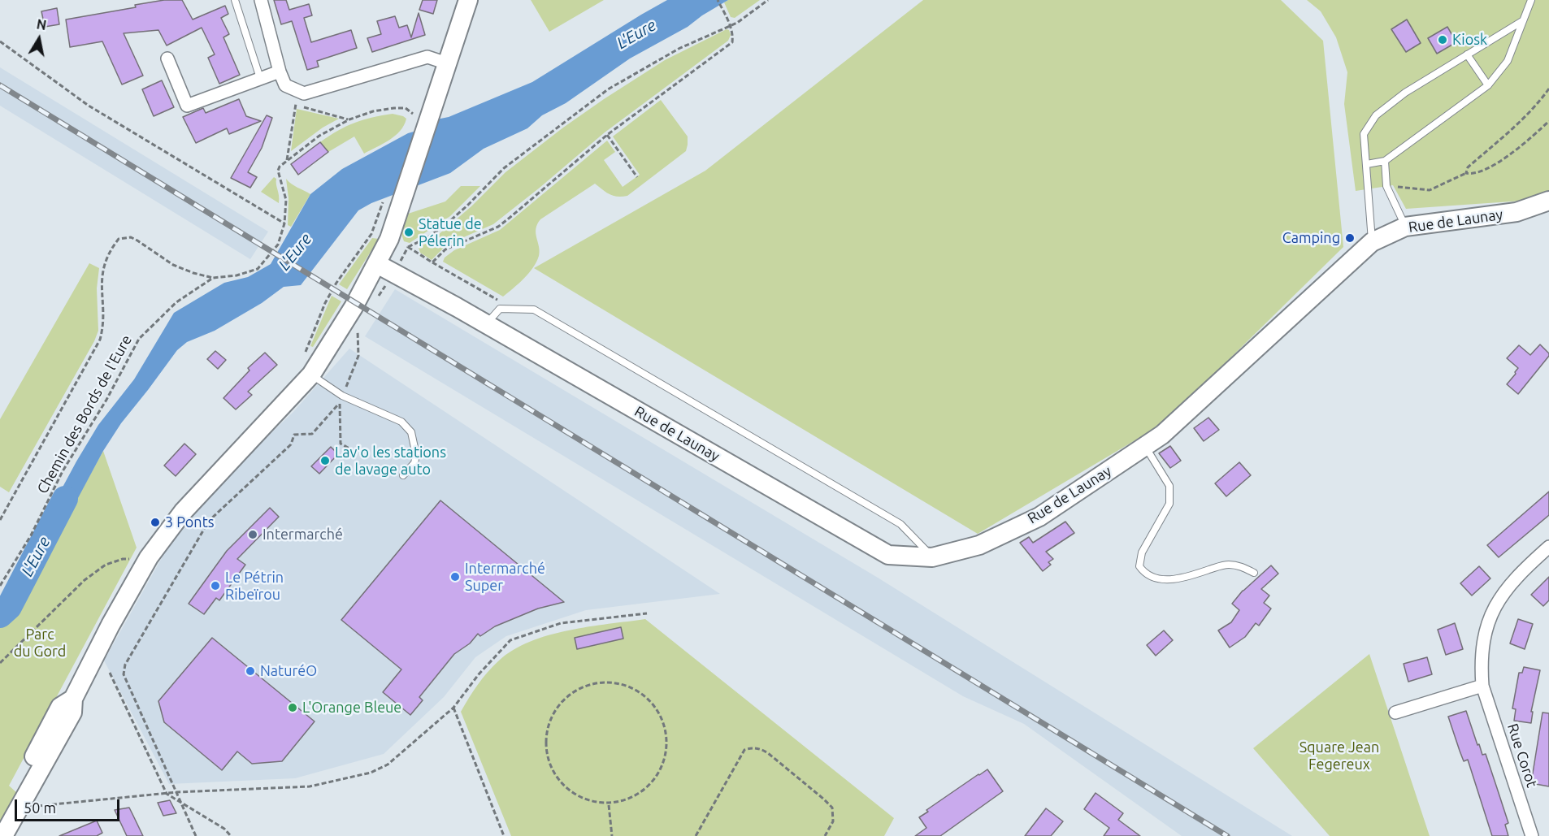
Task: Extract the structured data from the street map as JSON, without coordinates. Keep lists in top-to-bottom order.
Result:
{
  "streets": {
    "street": ["Rue de Launay", "Rue Corot"],
    "path": ["Chemin des Bords de l'Eure"]
  },
  "water": ["L'Eure"],
  "parks": ["Parc du Gord", "Square Jean Fegereux"],
  "places": [
    "Kiosk",
    "Statue de Pélerin",
    "Camping",
    "Lav'o les stations de lavage auto",
    "3 Ponts",
    "Intermarché",
    "Intermarché Super",
    "Le Pétrin Ribeïrou",
    "NaturéO",
    "L'Orange Bleue"
  ],
  "scale_bar": "50 m",
  "north": "top"
}
